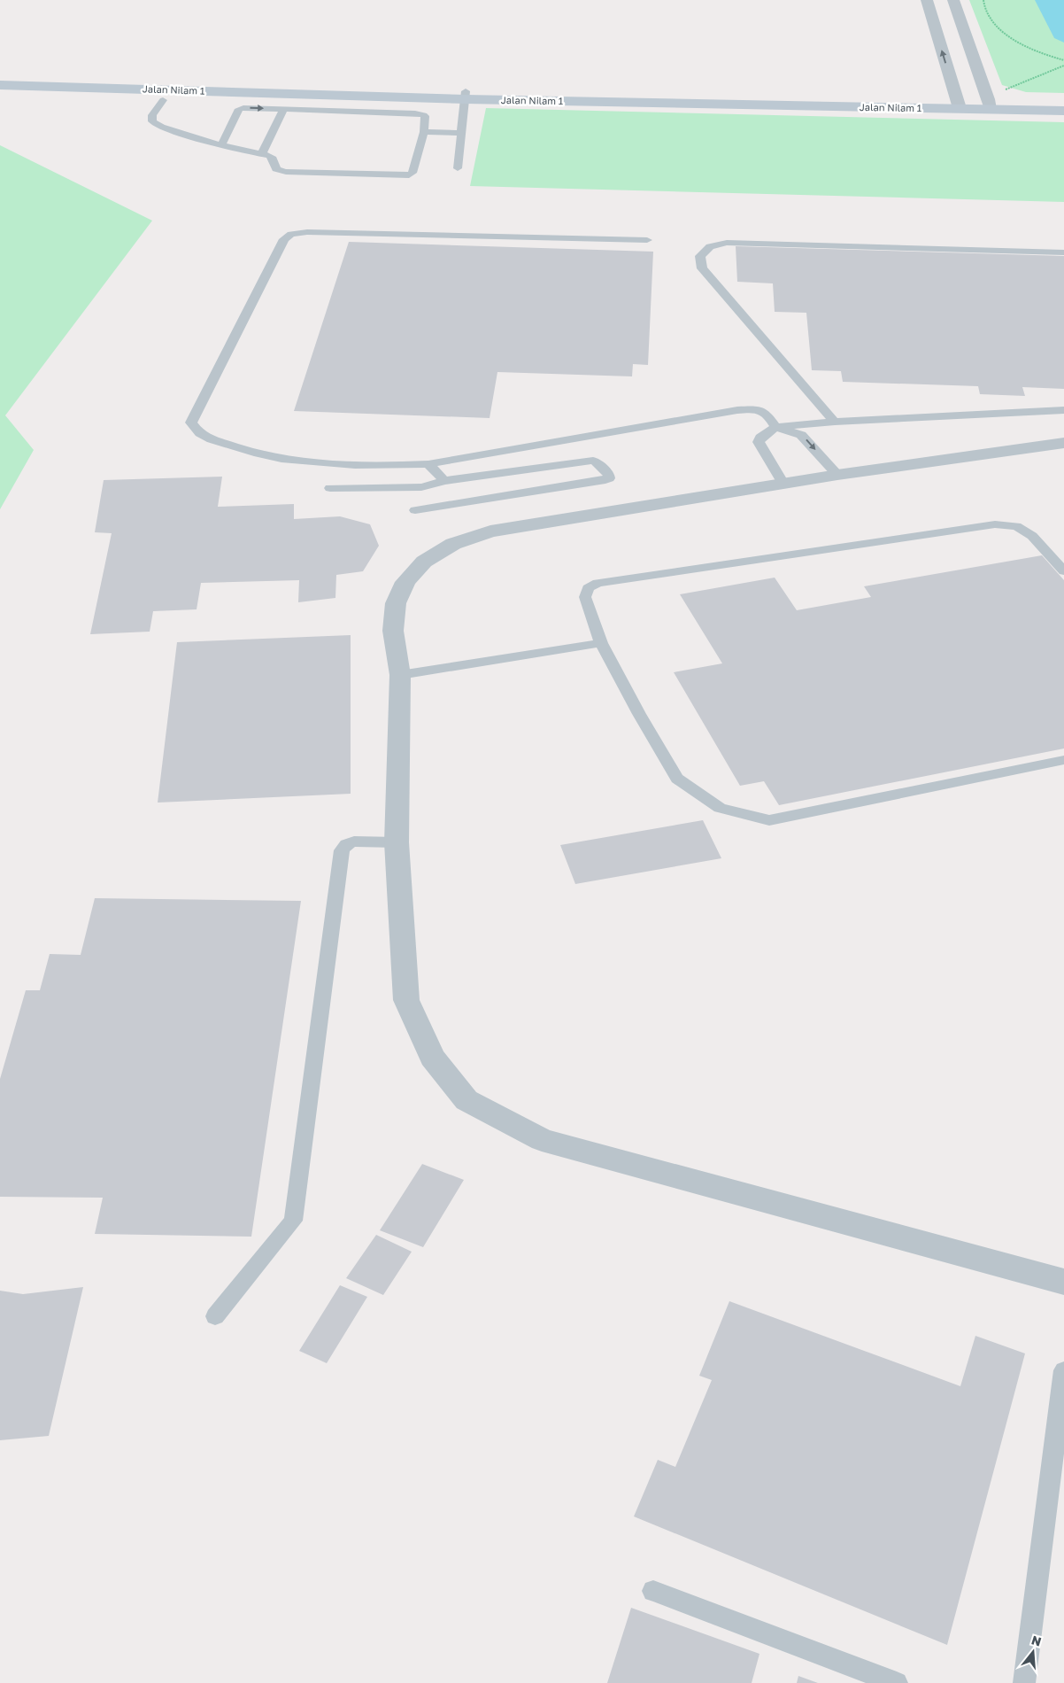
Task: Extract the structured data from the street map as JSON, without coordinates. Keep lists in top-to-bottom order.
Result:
{
  "streets": {
    "main road": ["Jalan Nilam 1"]
  },
  "north": "top"
}
